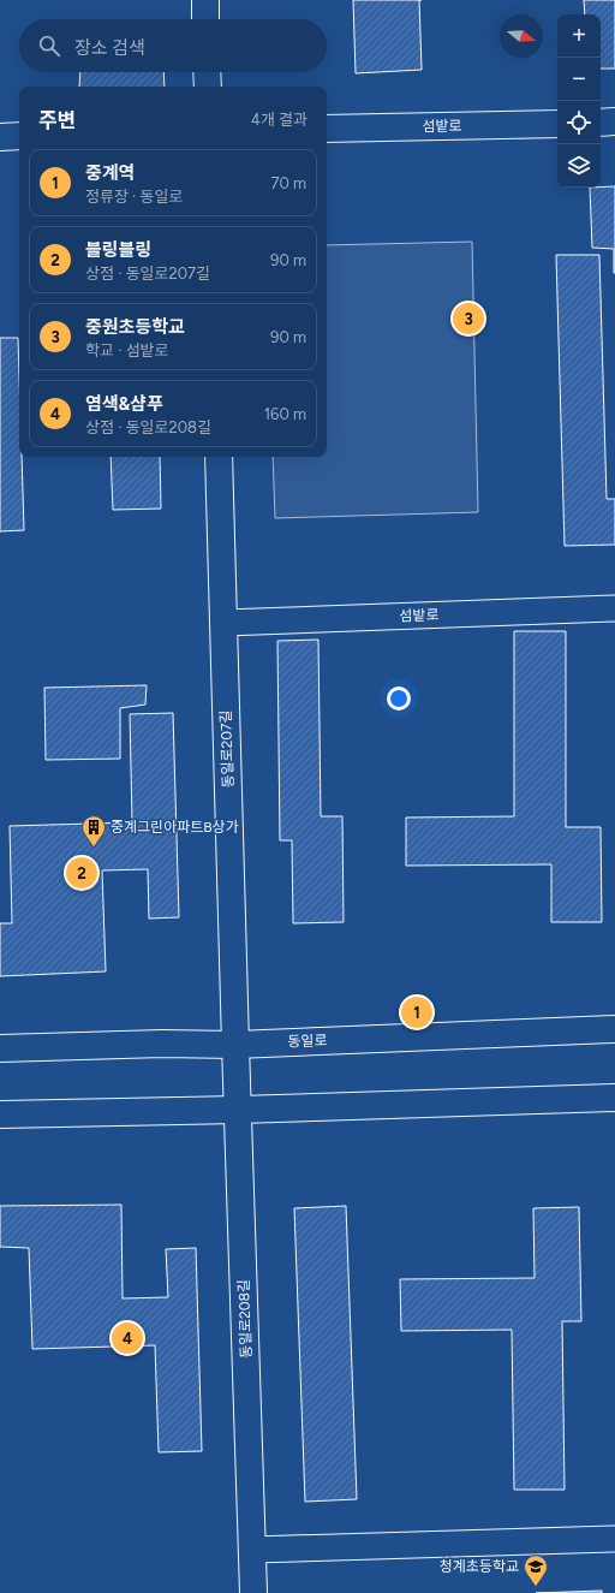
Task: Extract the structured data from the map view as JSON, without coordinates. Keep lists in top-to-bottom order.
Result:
{
  "streets": {
    "main road": [
      "섬밭로",
      "동일로207길",
      "동일로",
      "동일로208길"
    ]
  },
  "crossings": [
    ["섬밭로", "동일로207길"],
    ["동일로207길", "동일로"],
    ["동일로207길", "동일로208길"],
    ["동일로", "동일로208길"]
  ],
  "places": {
    "building": ["중계그린아파트B상가"],
    "school or university": ["청계초등학교"]
  },
  "north": "right",
  "page": {
    "map_buttons": ["+", "−"],
    "search": "장소 검색",
    "heading": ["주변", "4개 결과"],
    "list": [
      {
        "mark": "1",
        "name": "중계역",
        "note": "정류장 · 동일로",
        "value": "70 m"
      },
      {
        "mark": "2",
        "name": "블링블링",
        "note": "상점 · 동일로207길",
        "value": "90 m"
      },
      {
        "mark": "3",
        "name": "중원초등학교",
        "note": "학교 · 섬밭로",
        "value": "90 m"
      },
      {
        "mark": "4",
        "name": "염색&샴푸",
        "note": "상점 · 동일로208길",
        "value": "160 m"
      }
    ],
    "pins": [
      "3",
      "2",
      "1",
      "4"
    ]
  }
}
